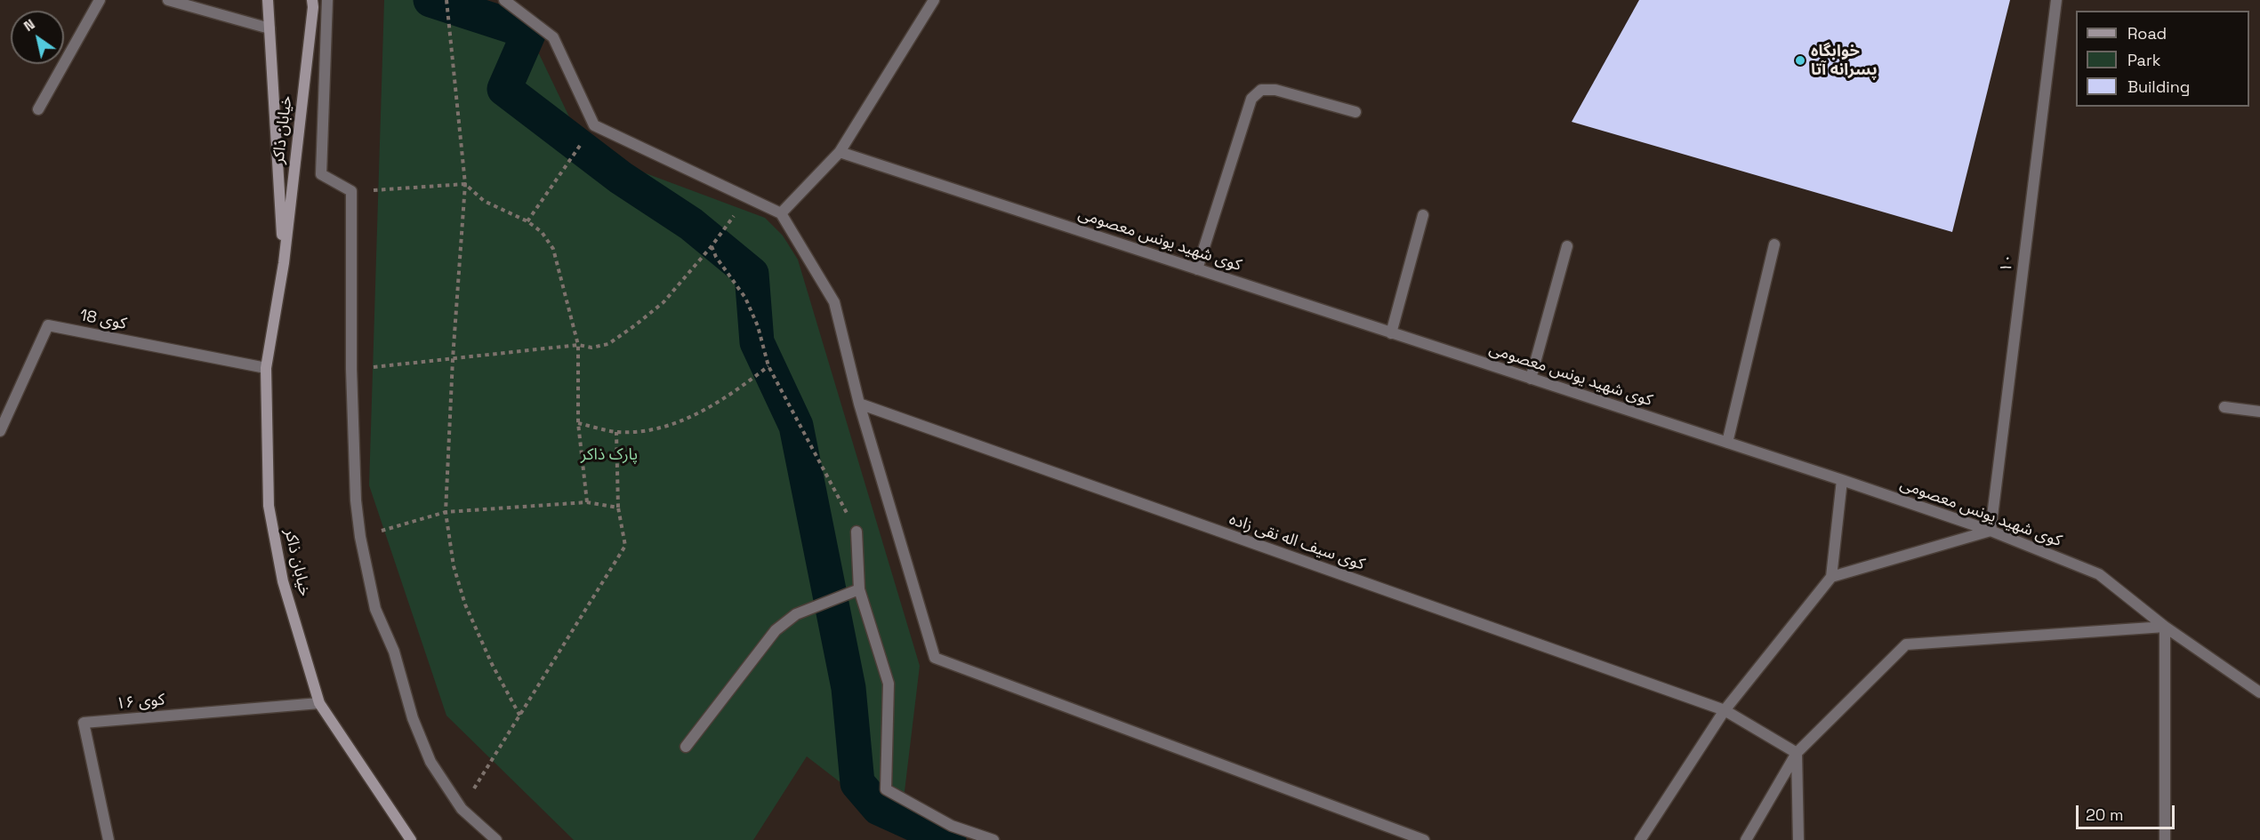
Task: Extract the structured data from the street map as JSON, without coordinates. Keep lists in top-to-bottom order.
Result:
{
  "streets": {
    "street": [
      "خیابان ذاکر",
      "کوی شهید یونس معصومی",
      "۱۰",
      "کوی 18",
      "کوی سیف اله نقی زاده",
      "کوی ۱۶"
    ]
  },
  "crossings": [
    ["خیابان ذاکر", "کوی 18"],
    ["خیابان ذاکر", "کوی ۱۶"],
    ["کوی شهید یونس معصومی", "۱۰"]
  ],
  "parks": ["پارک ذاکر"],
  "places": ["خوابگاه پسرانه آتا"],
  "legend": ["Road", "Park", "Building"],
  "scale_bar": "20 m",
  "north": "top left"
}
